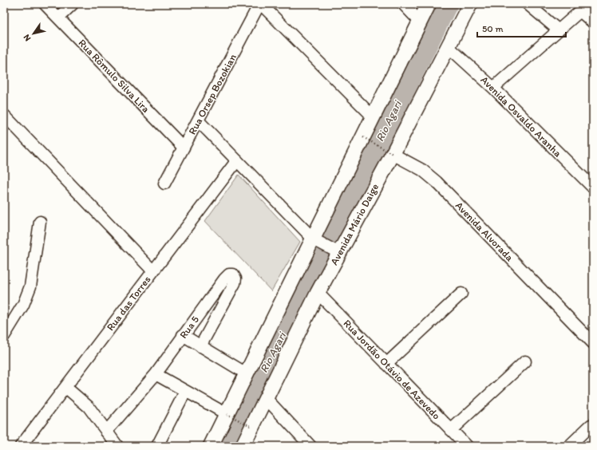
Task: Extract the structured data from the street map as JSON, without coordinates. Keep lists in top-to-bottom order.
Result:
{
  "streets": {
    "street": [
      "Rua Rômulo Silva Lira",
      "Rua Orsep Bozokian",
      "Avenida Osvaldo Aranha",
      "Avenida Mário Daige",
      "Avenida Alvorada",
      "Rua das Torres",
      "Rua 5",
      "Rua Jordão Otávio de Azevedo"
    ]
  },
  "crossings": [
    ["Rua Rômulo Silva Lira", "Rua Orsep Bozokian"],
    ["Avenida Osvaldo Aranha", "Avenida Mário Daige"],
    ["Avenida Mário Daige", "Avenida Alvorada"],
    ["Avenida Mário Daige", "Rua Jordão Otávio de Azevedo"]
  ],
  "water": ["Rio Agari"],
  "scale_bar": "50 m",
  "north": "bottom left"
}
